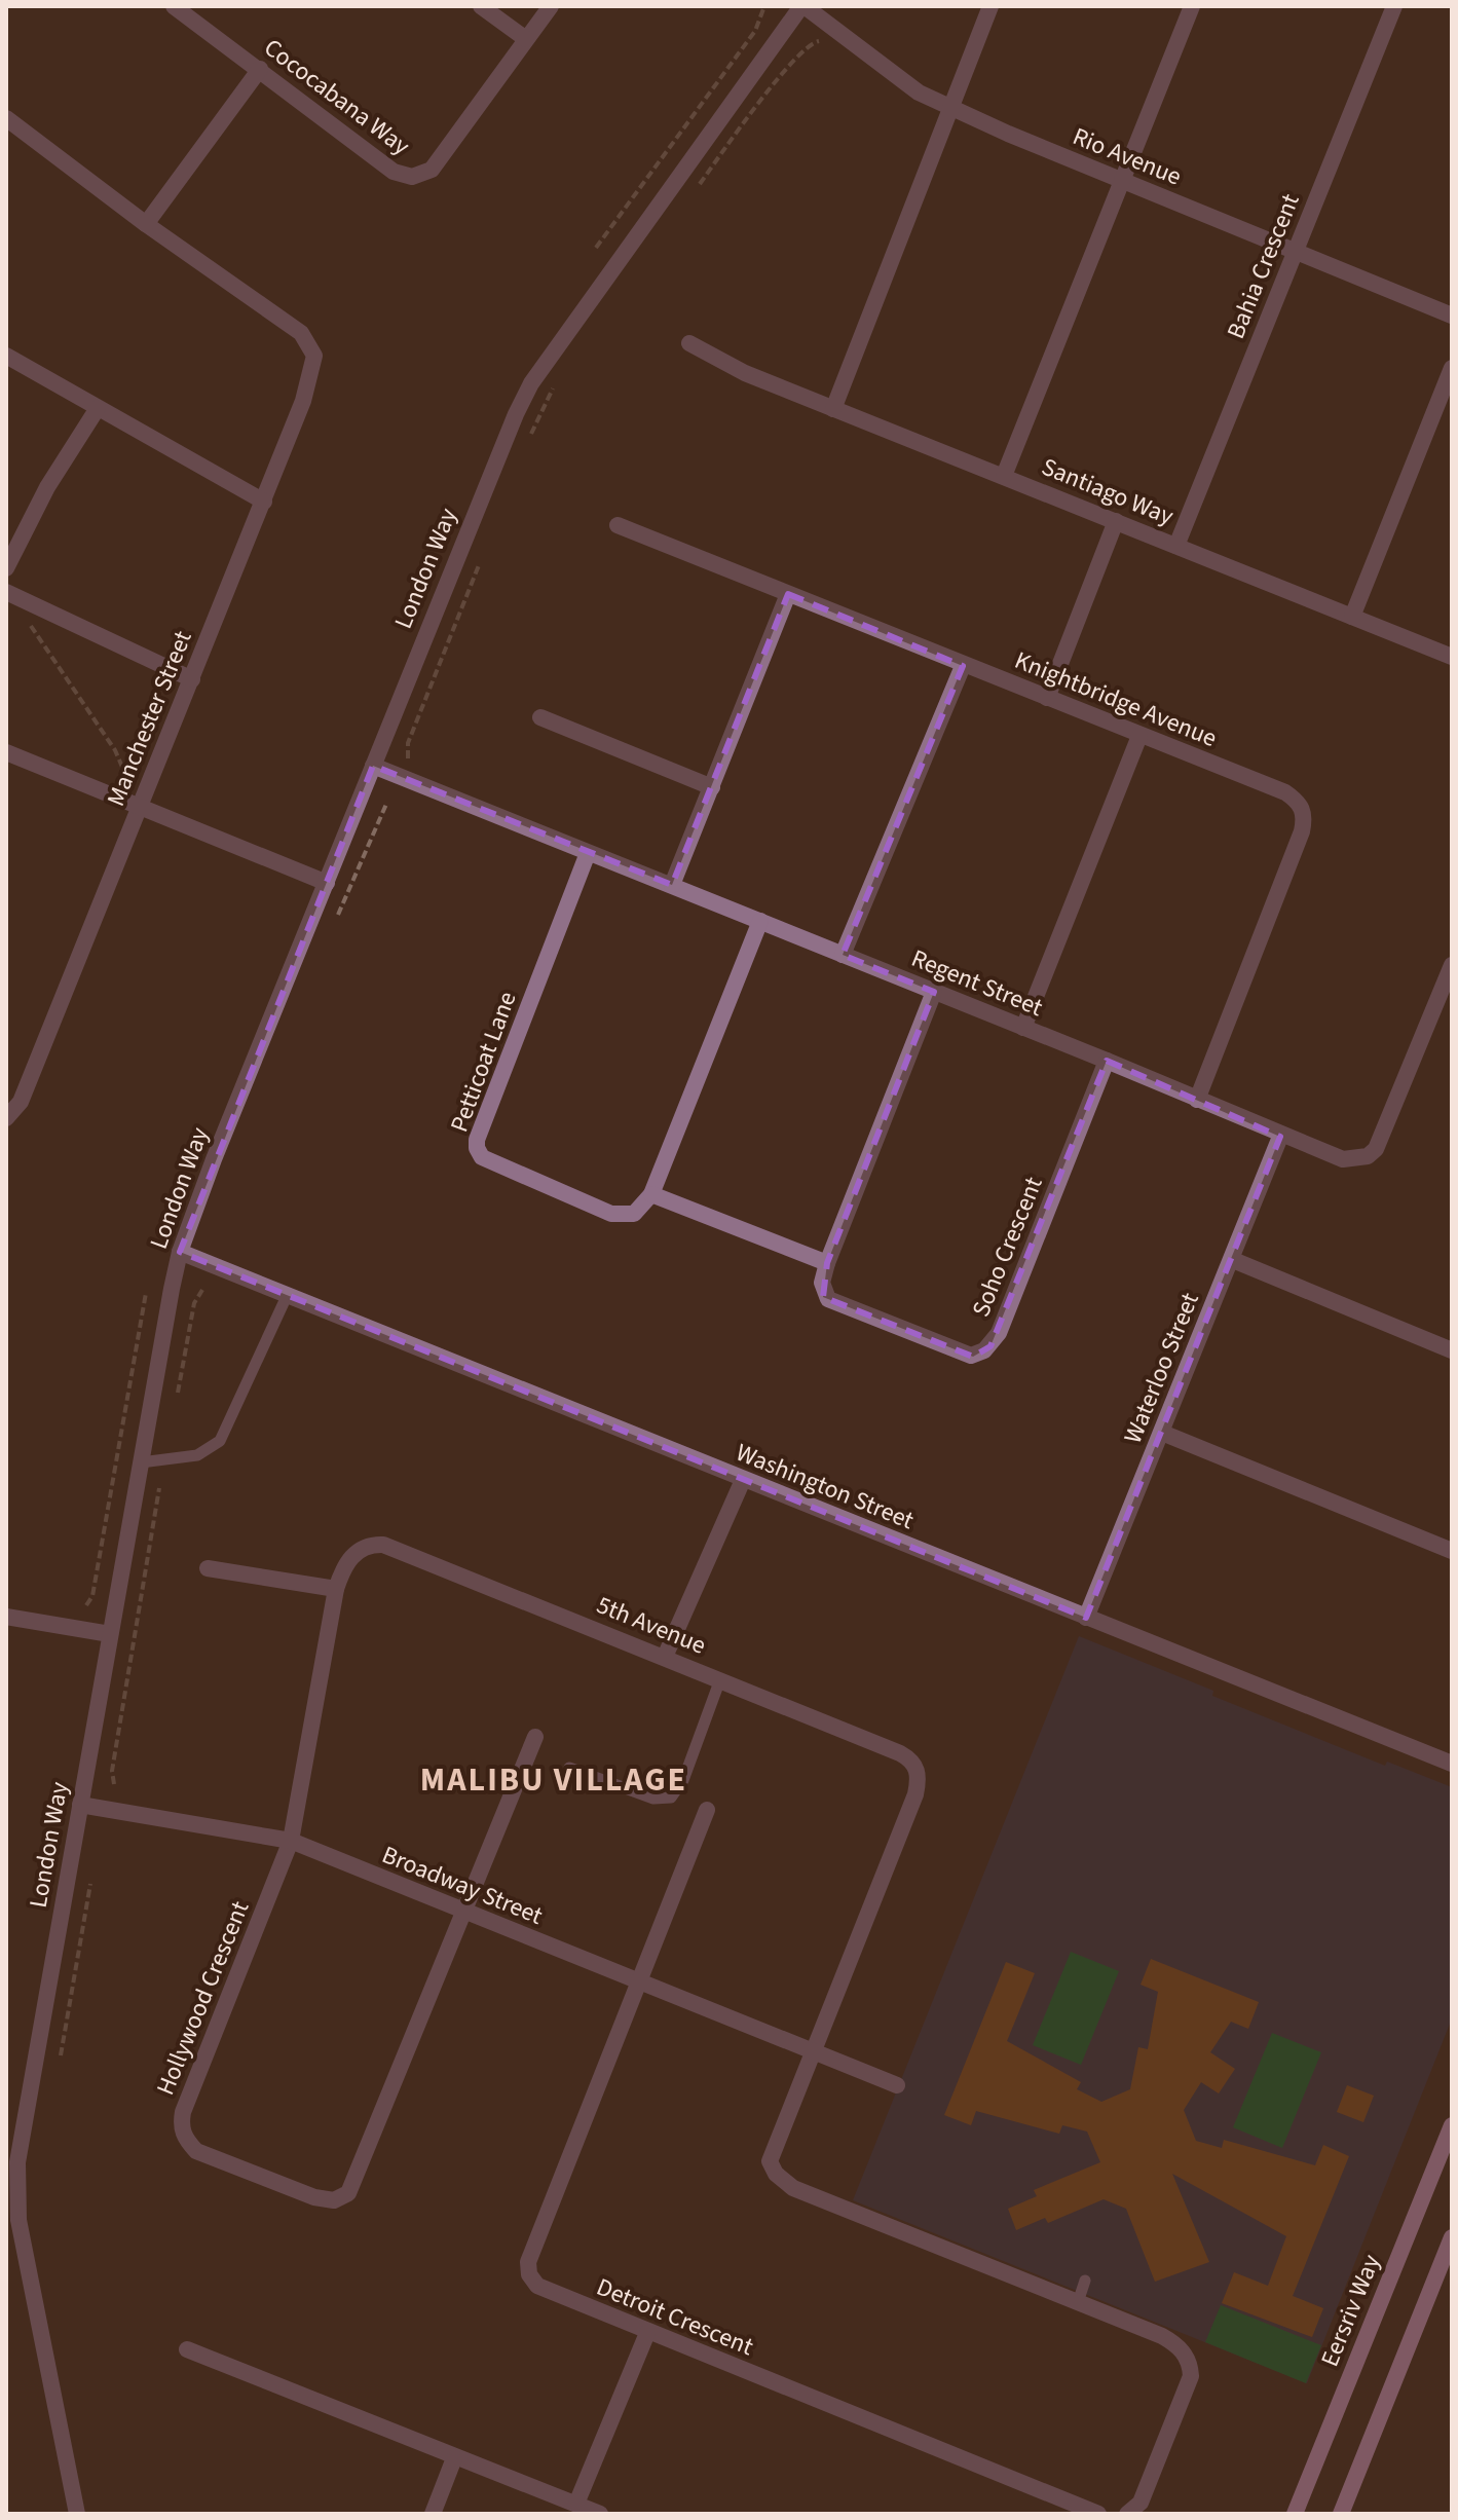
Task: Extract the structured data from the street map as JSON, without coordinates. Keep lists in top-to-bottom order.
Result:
{
  "streets": {
    "main road": ["Eersriv Way"],
    "street": [
      "Cococabana Way",
      "Rio Avenue",
      "Bahia Crescent",
      "Santiago Way",
      "London Way",
      "Knightbridge Avenue",
      "Manchester Street",
      "Regent Street",
      "Petticoat Lane",
      "Soho Crescent",
      "Waterloo Street",
      "Washington Street",
      "5th Avenue",
      "Broadway Street",
      "Hollywood Crescent",
      "Detroit Crescent"
    ]
  },
  "crossings": [
    ["Rio Avenue", "Bahia Crescent"],
    ["Rio Avenue", "London Way"],
    ["Bahia Crescent", "Santiago Way"],
    ["London Way", "Regent Street"],
    ["London Way", "Washington Street"],
    ["London Way", "Broadway Street"],
    ["Knightbridge Avenue", "Regent Street"],
    ["Regent Street", "Petticoat Lane"],
    ["Regent Street", "Soho Crescent"],
    ["Regent Street", "Waterloo Street"],
    ["Waterloo Street", "Washington Street"],
    ["5th Avenue", "Broadway Street"],
    ["5th Avenue", "Hollywood Crescent"],
    ["Broadway Street", "Hollywood Crescent"],
    ["Broadway Street", "Detroit Crescent"]
  ],
  "districts": ["MALIBU VILLAGE"]
}
